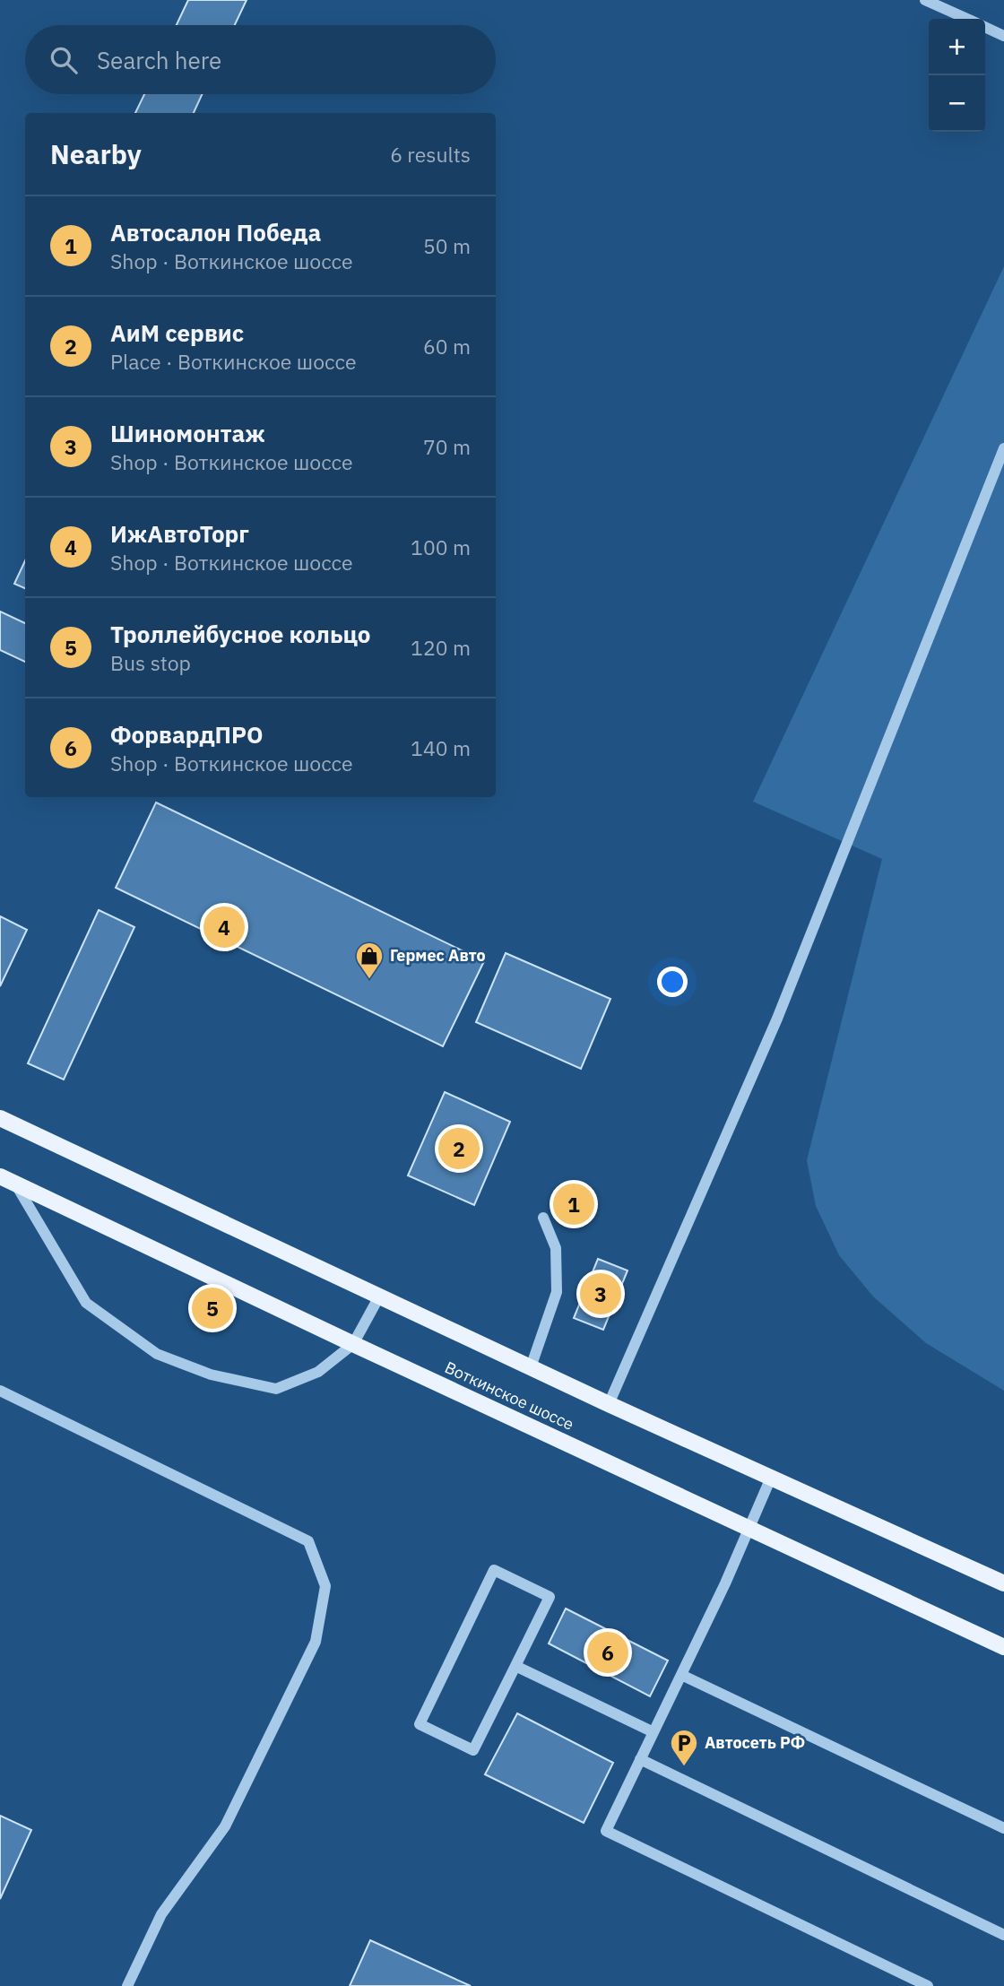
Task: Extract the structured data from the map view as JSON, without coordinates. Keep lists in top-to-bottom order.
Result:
{
  "streets": {
    "main road": ["Воткинское шоссе"]
  },
  "places": {
    "shop": ["Гермес Авто"],
    "parking": ["Автосеть РФ"]
  },
  "page": {
    "map_buttons": ["+", "−"],
    "search": "Search here",
    "heading": ["Nearby", "6 results"],
    "list": [
      {
        "mark": "1",
        "name": "Автосалон Победа",
        "note": "Shop · Воткинское шоссе",
        "value": "50 m"
      },
      {
        "mark": "2",
        "name": "АиМ сервис",
        "note": "Place · Воткинское шоссе",
        "value": "60 m"
      },
      {
        "mark": "3",
        "name": "Шиномонтаж",
        "note": "Shop · Воткинское шоссе",
        "value": "70 m"
      },
      {
        "mark": "4",
        "name": "ИжАвтоТорг",
        "note": "Shop · Воткинское шоссе",
        "value": "100 m"
      },
      {
        "mark": "5",
        "name": "Троллейбусное кольцо",
        "note": "Bus stop",
        "value": "120 m"
      },
      {
        "mark": "6",
        "name": "ФорвардПРО",
        "note": "Shop · Воткинское шоссе",
        "value": "140 m"
      }
    ],
    "pins": [
      "4",
      "2",
      "1",
      "3",
      "5",
      "6"
    ]
  }
}
